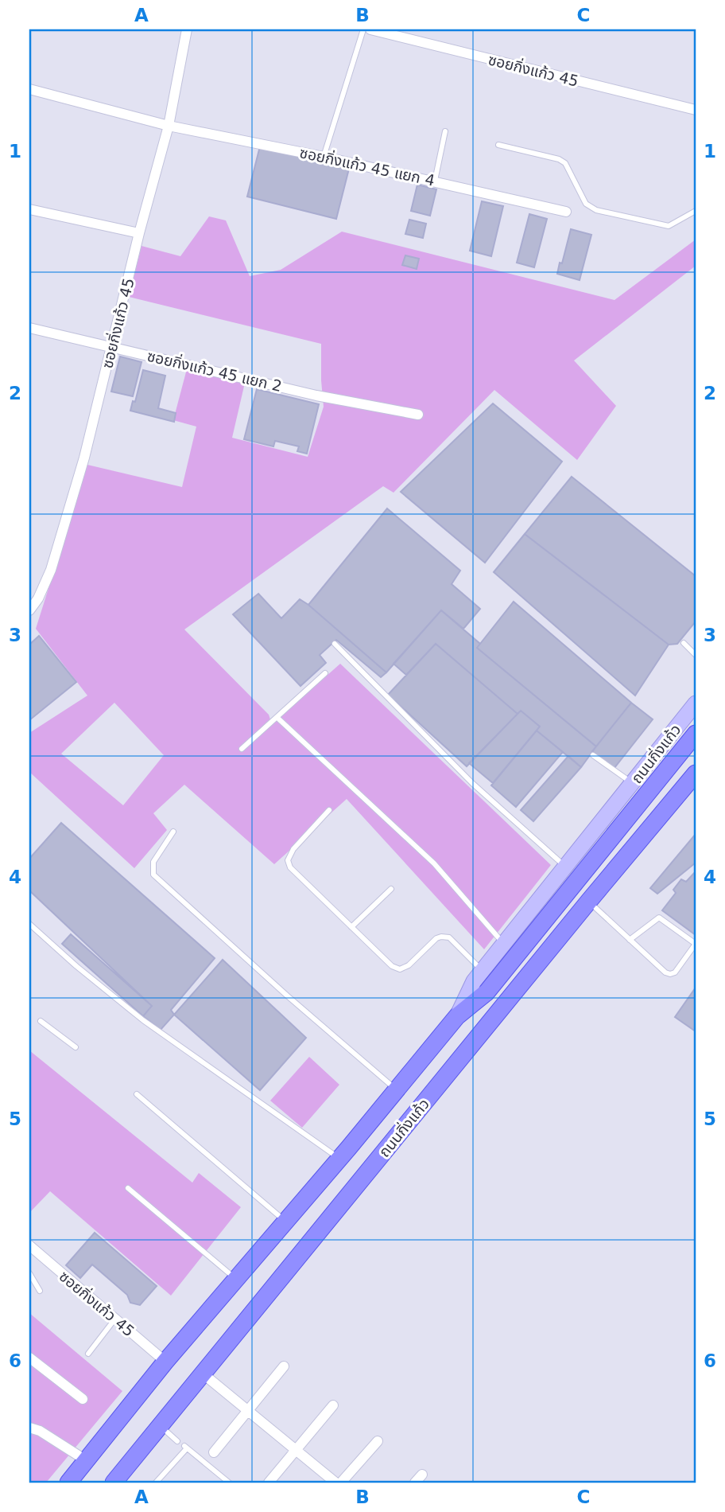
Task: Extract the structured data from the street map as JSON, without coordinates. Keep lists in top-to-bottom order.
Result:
{
  "streets": {
    "main road": ["ถนนกิ่งแก้ว"],
    "street": ["ซอยกิ่งแก้ว 45", "ซอยกิ่งแก้ว 45 แยก 4", "ซอยกิ่งแก้ว 45 แยก 2"]
  },
  "crossings": [
    ["ซอยกิ่งแก้ว 45", "ซอยกิ่งแก้ว 45 แยก 4"],
    ["ซอยกิ่งแก้ว 45", "ซอยกิ่งแก้ว 45 แยก 2"],
    ["ซอยกิ่งแก้ว 45", "ถนนกิ่งแก้ว"]
  ],
  "grid": {
    "columns": ["A", "B", "C"],
    "rows": [
      "1",
      "2",
      "3",
      "4",
      "5",
      "6"
    ]
  }
}
